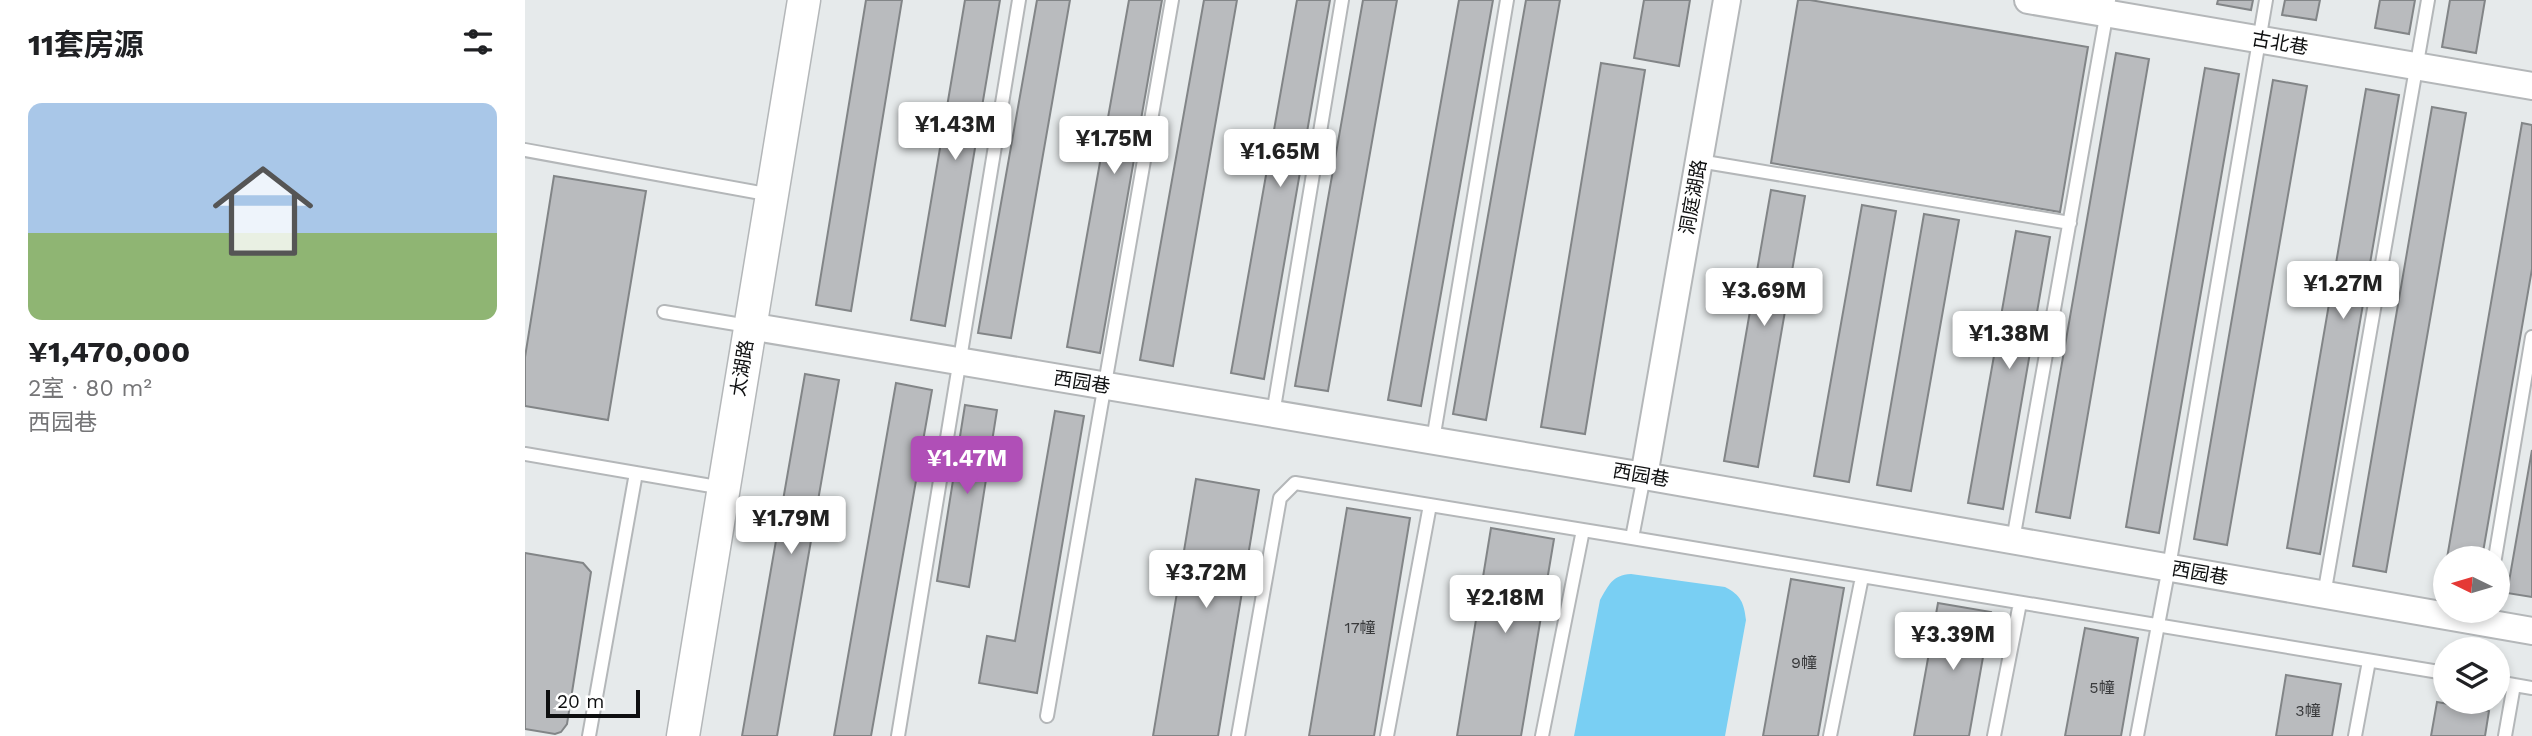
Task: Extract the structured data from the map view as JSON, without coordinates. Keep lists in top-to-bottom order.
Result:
{
  "streets": {
    "street": [
      "古北巷",
      "洞庭湖路",
      "太湖路",
      "西园巷"
    ]
  },
  "crossings": [
    ["洞庭湖路", "西园巷"],
    ["太湖路", "西园巷"]
  ],
  "house_numbers": [
    "17幢",
    "9幢",
    "5幢",
    "3幢"
  ],
  "scale_bar": "20 m",
  "north": "left",
  "page": {
    "heading": "11套房源",
    "list": [
      {
        "name": "¥1,470,000",
        "note": "2室 · 80 m² · 西园巷"
      }
    ],
    "price": [
      "¥1.43M",
      "¥1.75M",
      "¥1.65M",
      "¥1.27M",
      "¥3.69M",
      "¥1.38M",
      "¥1.47M",
      "¥1.79M",
      "¥3.72M",
      "¥2.18M",
      "¥3.39M"
    ],
    "scale": "20 m"
  }
}
